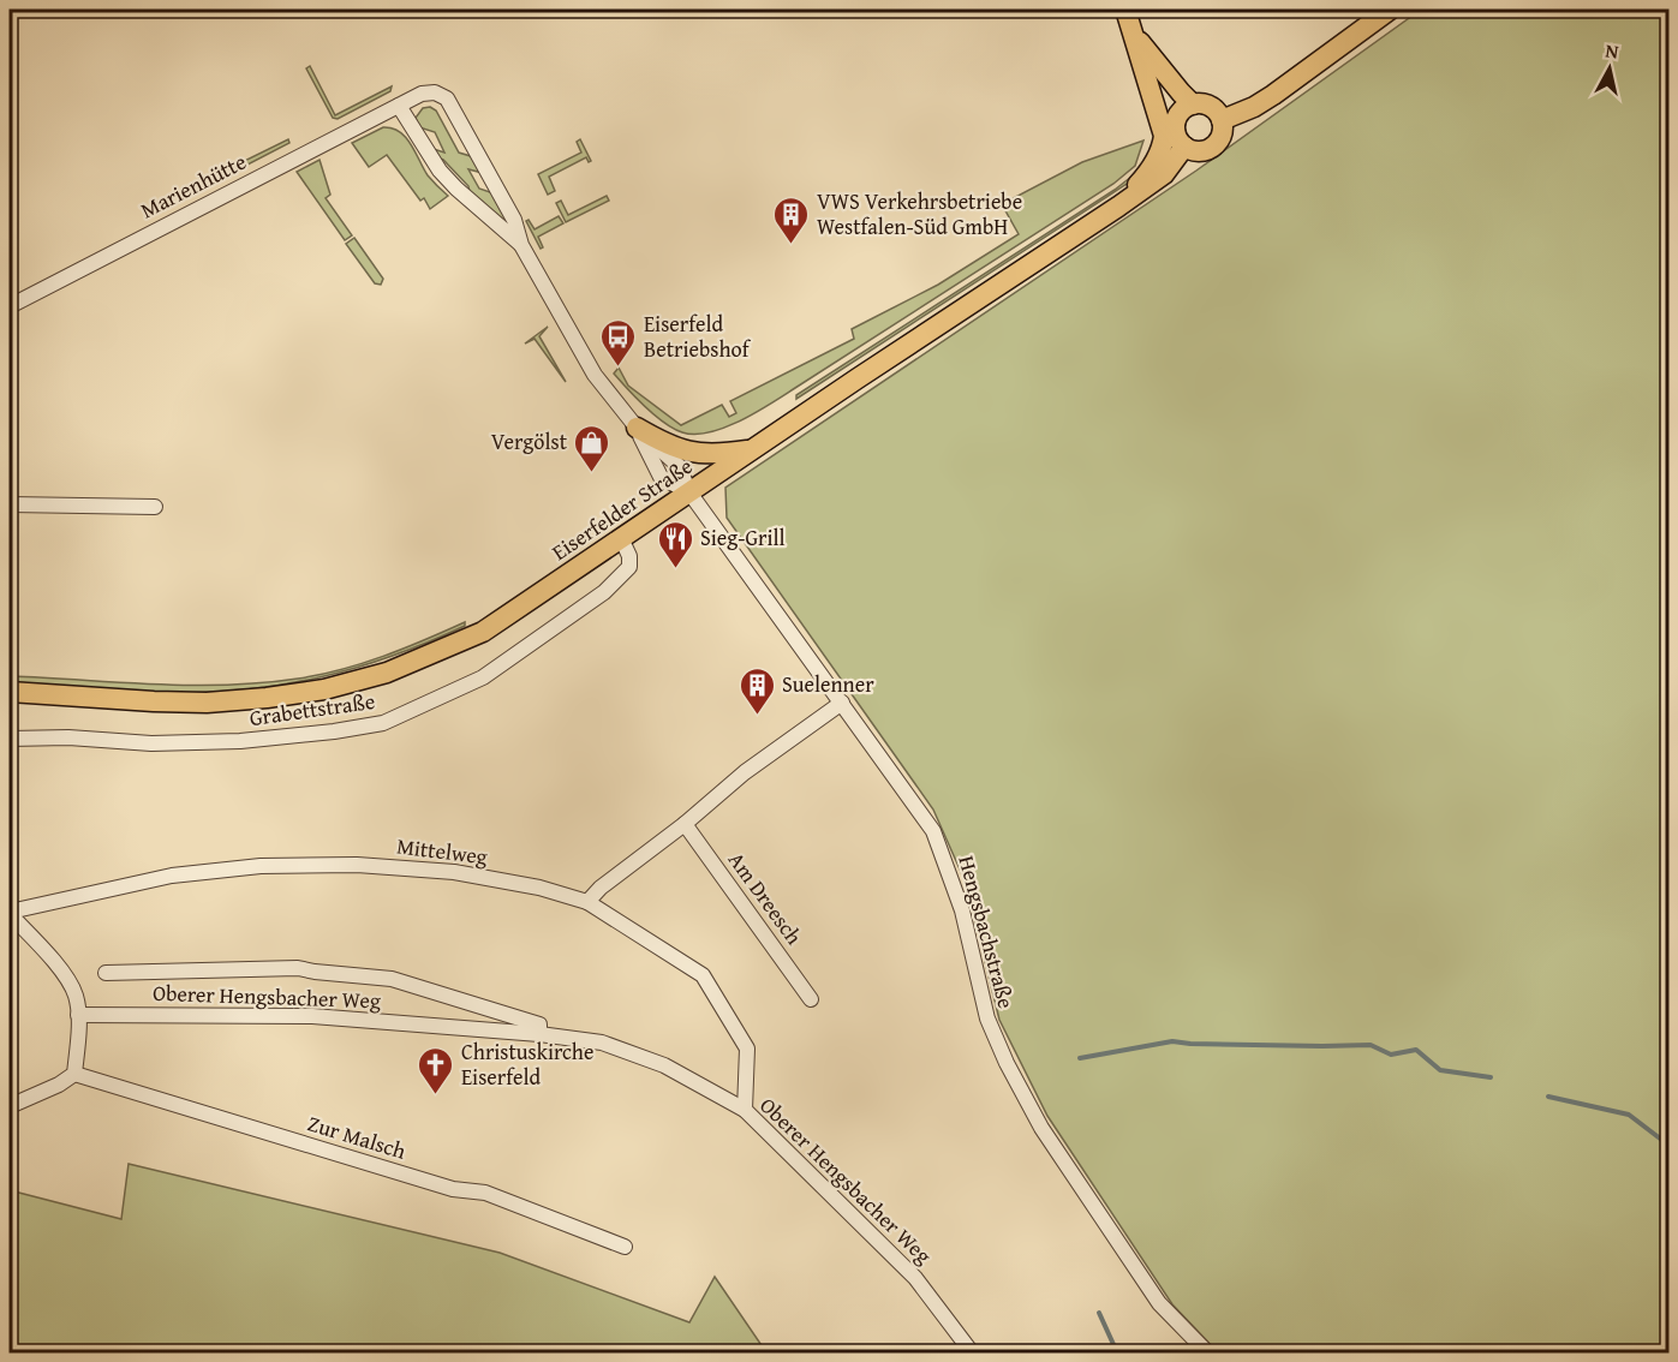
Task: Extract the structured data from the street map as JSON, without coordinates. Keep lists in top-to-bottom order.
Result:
{
  "streets": {
    "main road": ["Eiserfelder Straße"],
    "street": [
      "Marienhütte",
      "Grabettstraße",
      "Mittelweg",
      "Am Dreesch",
      "Hengsbachstraße",
      "Oberer Hengsbacher Weg",
      "Zur Malsch"
    ]
  },
  "crossings": [
    ["Marienhütte", "Eiserfelder Straße"],
    ["Marienhütte", "Hengsbachstraße"],
    ["Eiserfelder Straße", "Grabettstraße"],
    ["Eiserfelder Straße", "Hengsbachstraße"],
    ["Mittelweg", "Oberer Hengsbacher Weg"]
  ],
  "places": {
    "building": ["VWS Verkehrsbetriebe Westfalen-Süd GmbH", "Suelenner"],
    "bus stop": ["Eiserfeld Betriebshof"],
    "shop": ["Vergölst"],
    "restaurant": ["Sieg-Grill"],
    "church": ["Christuskirche Eiserfeld"]
  },
  "north": "top"
}
